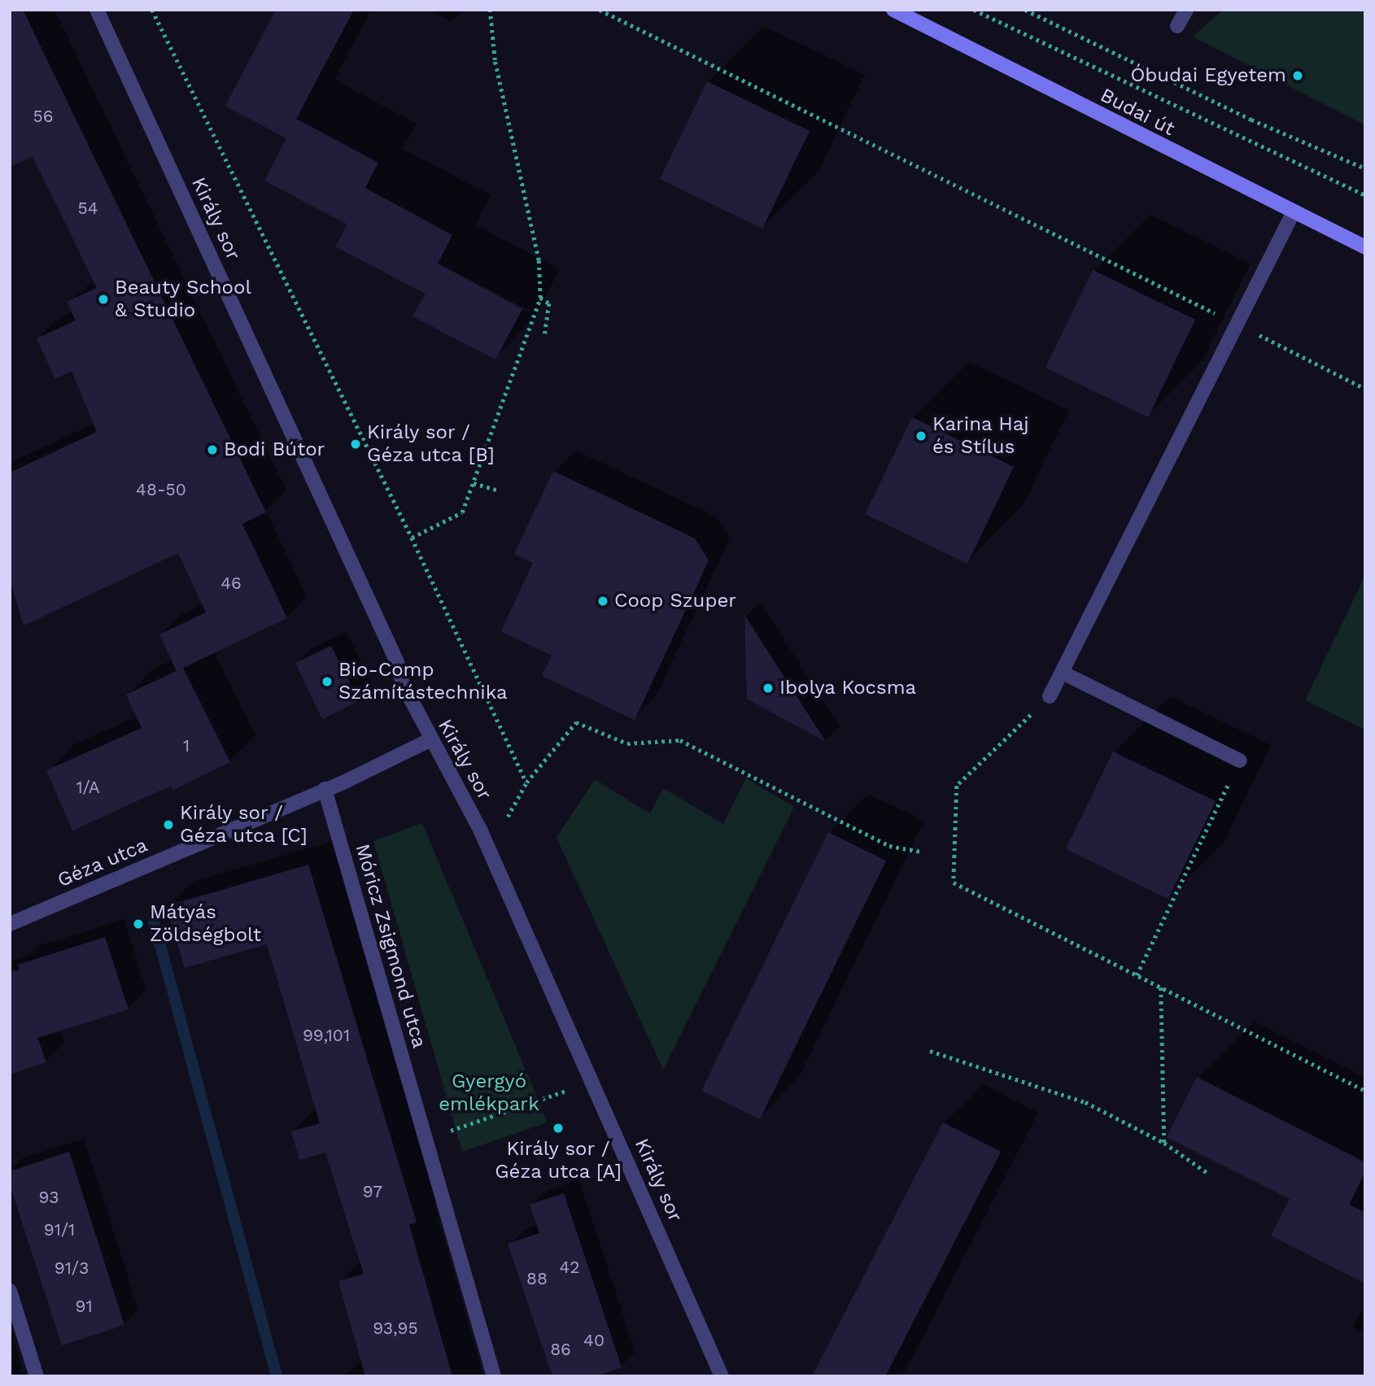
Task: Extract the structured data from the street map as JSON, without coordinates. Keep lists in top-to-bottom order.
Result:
{
  "streets": {
    "main road": ["Budai út"],
    "street": ["Király sor", "Géza utca", "Móricz Zsigmond utca"]
  },
  "crossings": [
    ["Király sor", "Géza utca"],
    ["Géza utca", "Móricz Zsigmond utca"]
  ],
  "parks": ["Gyergyó emlékpark"],
  "places": [
    "Óbudai Egyetem",
    "Beauty School & Studio",
    "Karina Haj és Stílus",
    "Király sor / Géza utca [B]",
    "Bodi Bútor",
    "Coop Szuper",
    "Bio-Comp Számítástechnika",
    "Ibolya Kocsma",
    "Király sor / Géza utca [C]",
    "Mátyás Zöldségbolt",
    "Király sor / Géza utca [A]"
  ],
  "house_numbers": [
    "56",
    "54",
    "48-50",
    "46",
    "1",
    "1/A",
    "99,101",
    "97",
    "93",
    "91/1",
    "42",
    "91/3",
    "88",
    "91",
    "93,95",
    "40",
    "86"
  ]
}
